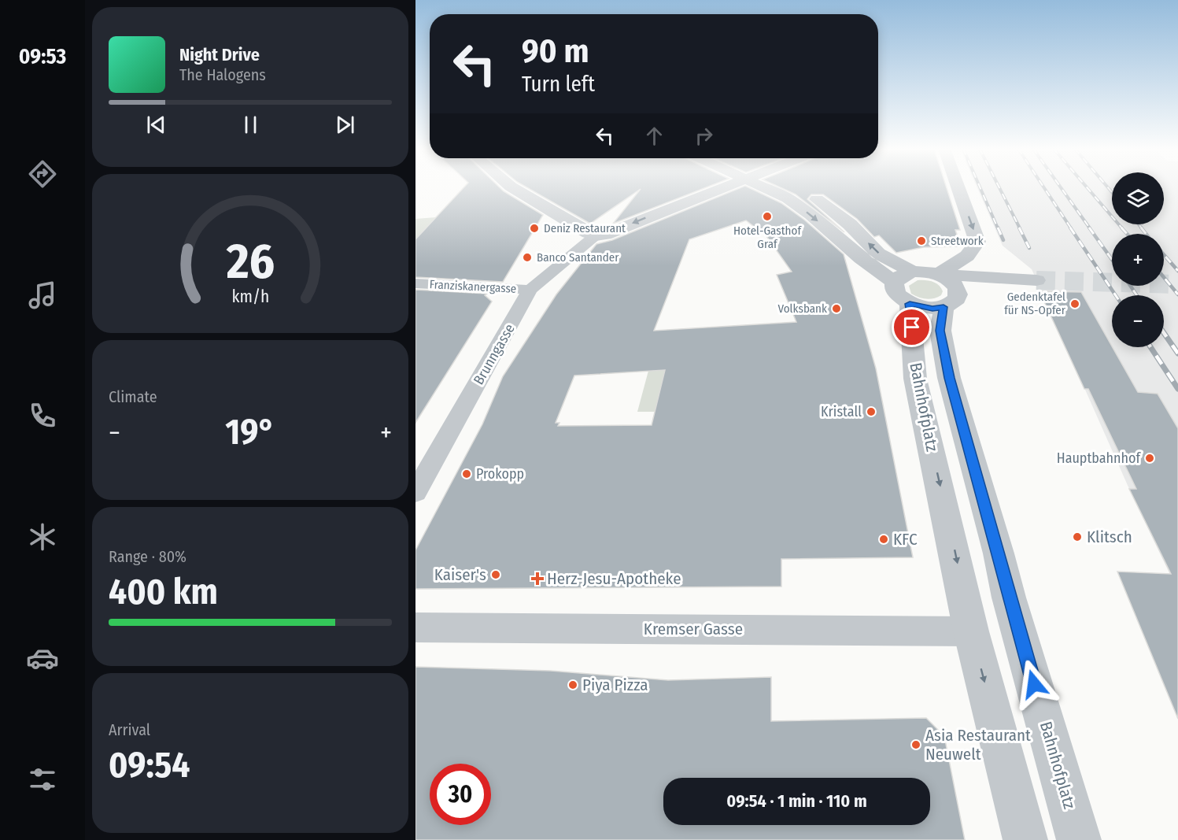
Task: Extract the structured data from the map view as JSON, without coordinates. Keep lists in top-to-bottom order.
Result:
{
  "streets": {
    "street": [
      "Franziskanergasse",
      "Brunngasse",
      "Bahnhofplatz",
      "Kremser Gasse"
    ]
  },
  "crossings": [
    ["Franziskanergasse", "Brunngasse"],
    ["Bahnhofplatz", "Kremser Gasse"]
  ],
  "places": {
    "other": [
      "Hotel-Gasthof Graf",
      "Deniz Restaurant",
      "Streetwork",
      "Banco Santander",
      "Gedenktafel für NS-Opfer",
      "Volksbank",
      "Kristall",
      "Hauptbahnhof",
      "Prokopp",
      "Klitsch",
      "KFC",
      "Kaiser's",
      "Piya Pizza",
      "Asia Restaurant Neuwelt"
    ],
    "health": ["Herz-Jesu-Apotheke"]
  },
  "page": {
    "tabs": "09:53",
    "turn": ["90 m", "Turn left"],
    "song": ["Night Drive", "The Halogens"],
    "map_buttons": ["+", "−"],
    "tile": [
      "Climate",
      ["Range · 80%", "400 km"],
      ["Arrival", "09:54"]
    ],
    "heat": ["−", "19°", "+"],
    "limit": "30",
    "trip": "09:54 · 1 min · 110 m",
    "gauge": ["26", "km/h"]
  }
}
